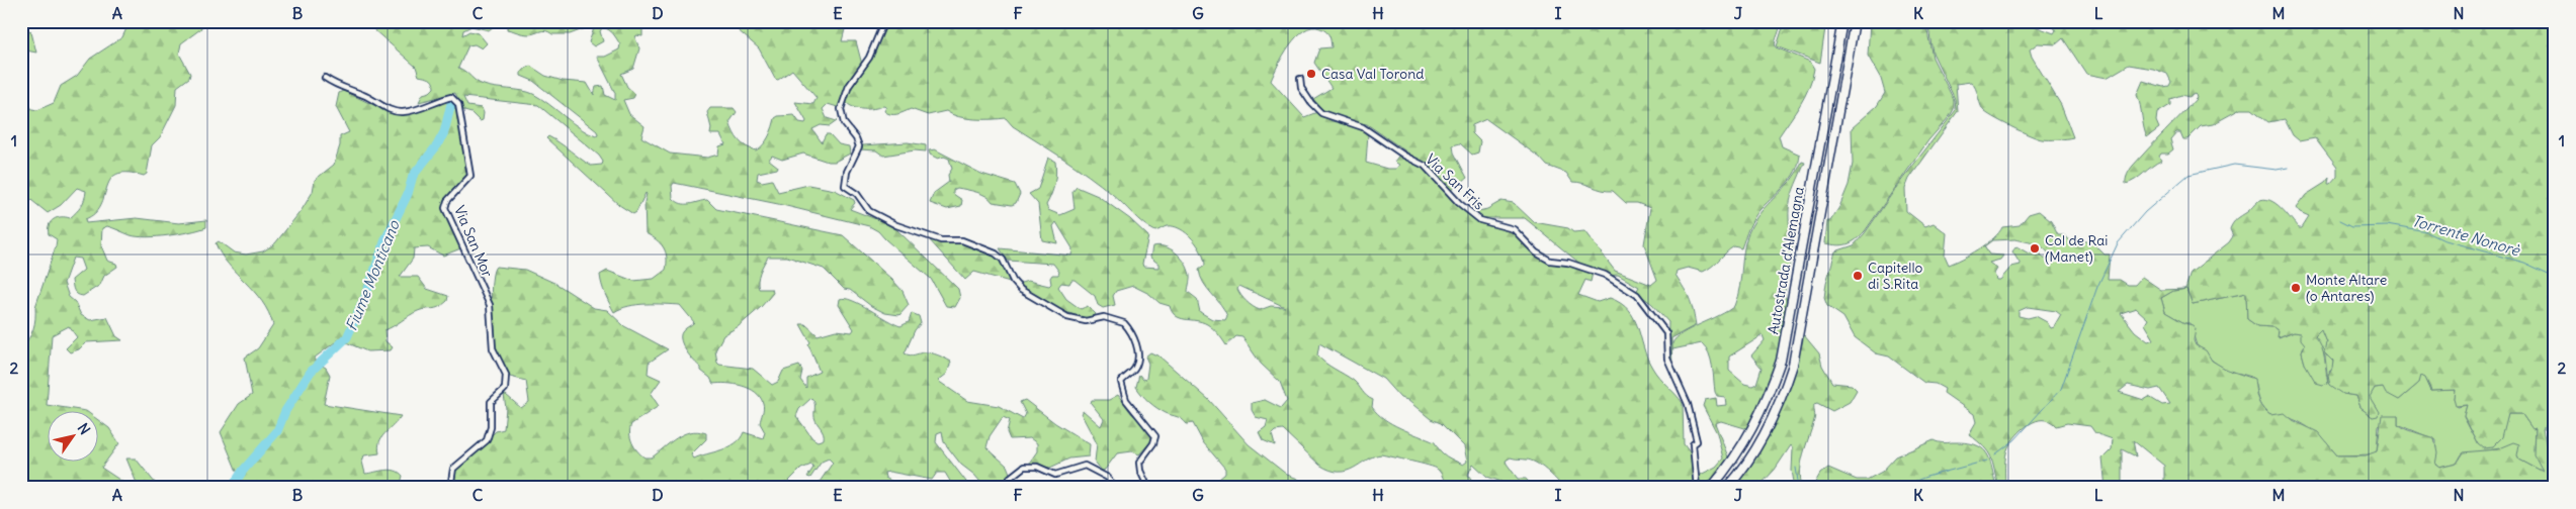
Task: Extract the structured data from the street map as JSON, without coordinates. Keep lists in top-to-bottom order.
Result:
{
  "streets": {
    "highway": ["Autostrada d'Alemagna"],
    "street": ["Via San Fris", "Via San Mor"]
  },
  "water": ["Torrente Nonorè", "Fiume Monticano"],
  "places": [
    "Casa Val Torond",
    "Col de Rai (Manet)",
    "Capitello di S.Rita",
    "Monte Altare (o Antares)"
  ],
  "north": "top right",
  "grid": {
    "columns": [
      "A",
      "B",
      "C",
      "D",
      "E",
      "F",
      "G",
      "H",
      "I",
      "J",
      "K",
      "L",
      "M",
      "N"
    ],
    "rows": ["1", "2"]
  }
}
